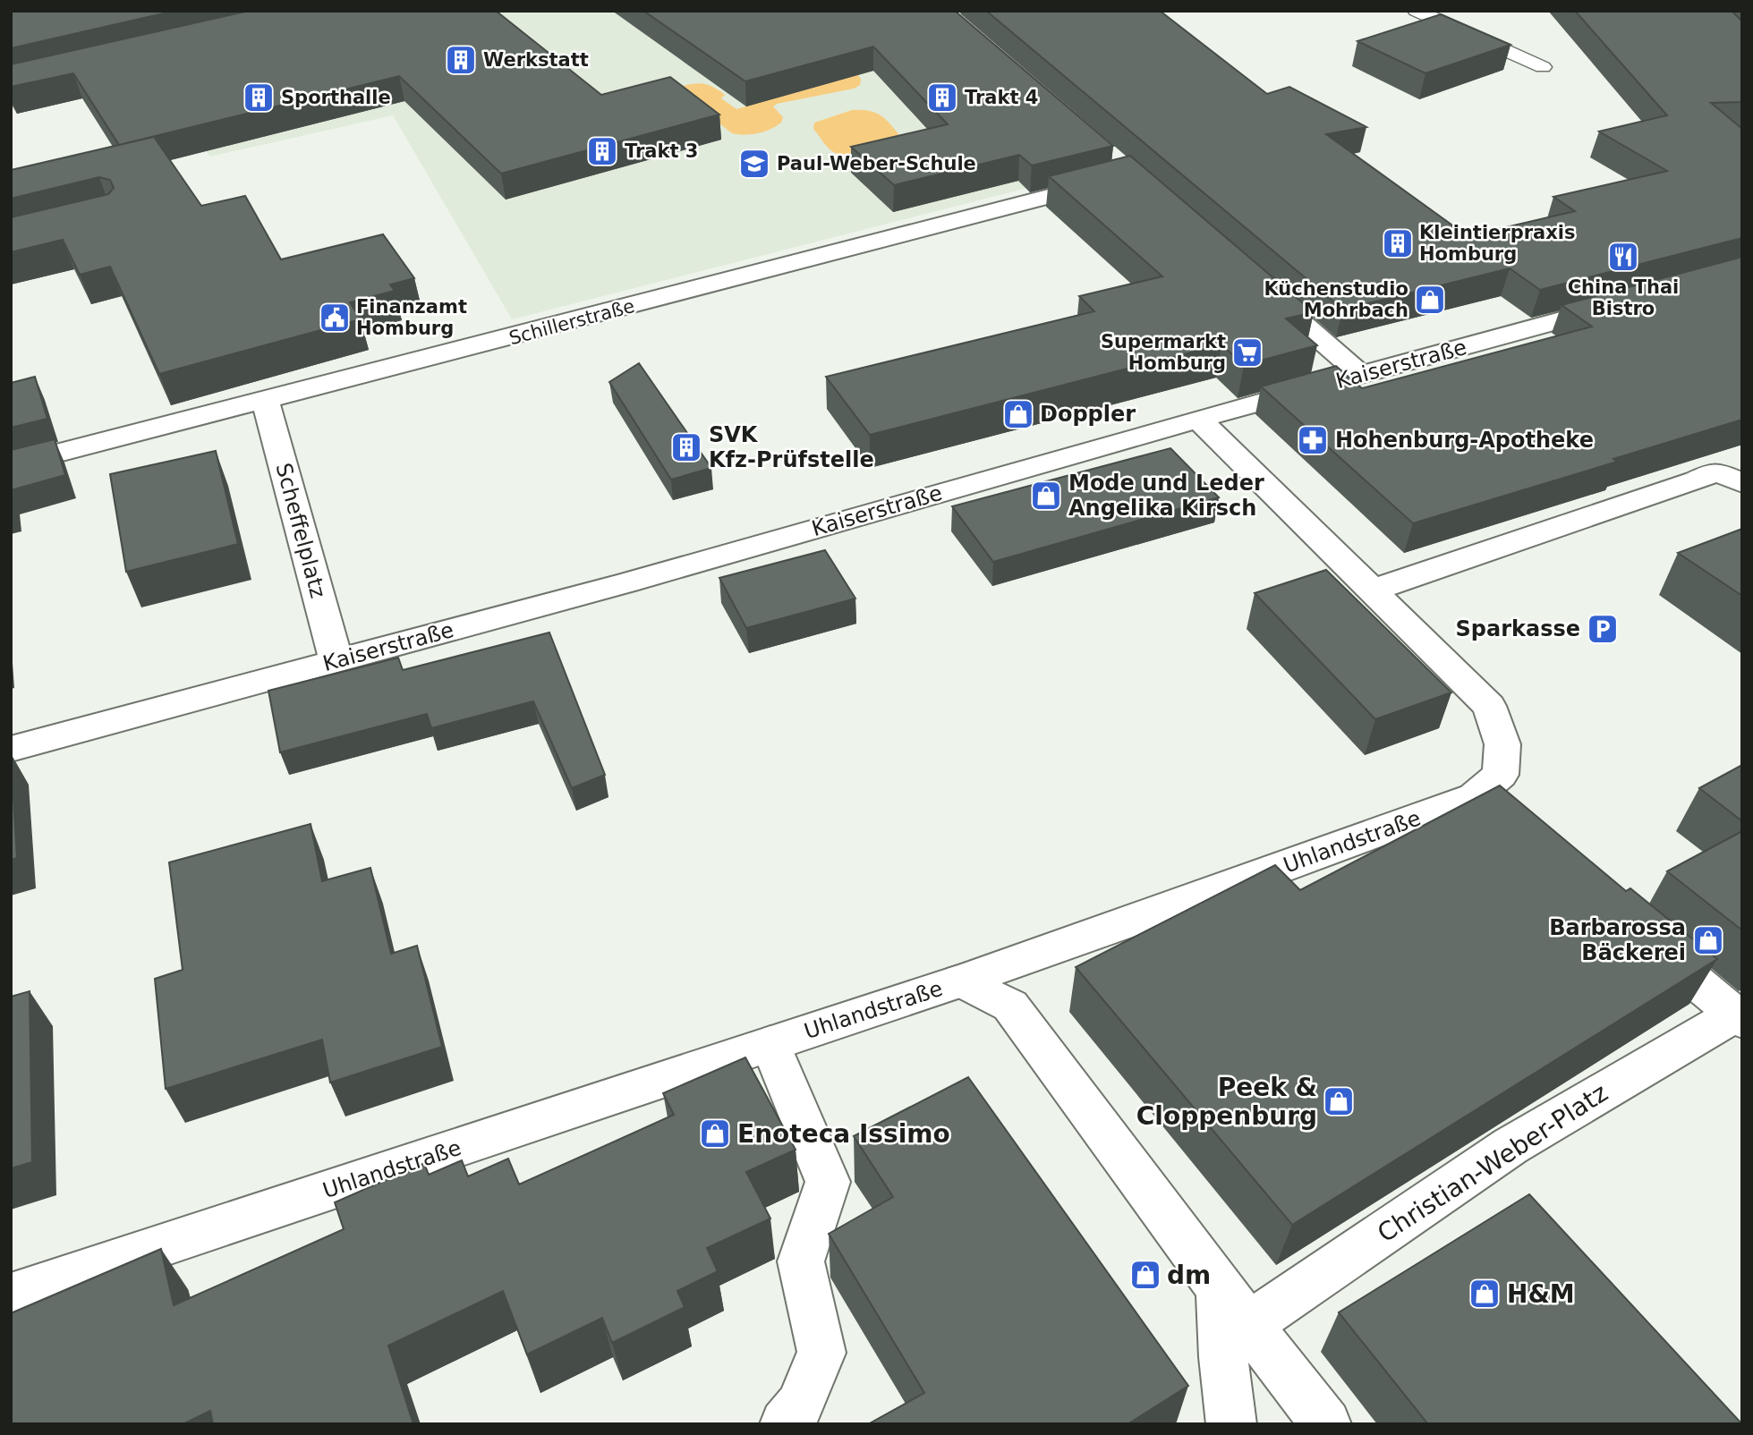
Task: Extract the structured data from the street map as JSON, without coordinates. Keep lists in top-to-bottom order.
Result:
{
  "streets": {
    "street": [
      "Schillerstraße",
      "Kaiserstraße",
      "Scheffelplatz",
      "Uhlandstraße",
      "Christian-Weber-Platz"
    ]
  },
  "crossings": [
    ["Schillerstraße", "Scheffelplatz"],
    ["Kaiserstraße", "Scheffelplatz"],
    ["Kaiserstraße", "Uhlandstraße"]
  ],
  "places": {
    "building": [
      "Werkstatt",
      "Sporthalle",
      "Trakt 4",
      "Trakt 3",
      "Kleintierpraxis Homburg",
      "SVK Kfz-Prüfstelle"
    ],
    "school or university": ["Paul-Weber-Schule"],
    "restaurant": ["China Thai Bistro"],
    "shop": [
      "Küchenstudio Mohrbach",
      "Doppler",
      "Mode und Leder Angelika Kirsch",
      "Barbarossa Bäckerei",
      "Peek & Cloppenburg",
      "Enoteca Issimo",
      "dm",
      "H&M"
    ],
    "public building": ["Finanzamt Homburg"],
    "supermarket": ["Supermarkt Homburg"],
    "pharmacy": ["Hohenburg-Apotheke"],
    "parking": ["Sparkasse"]
  }
}
